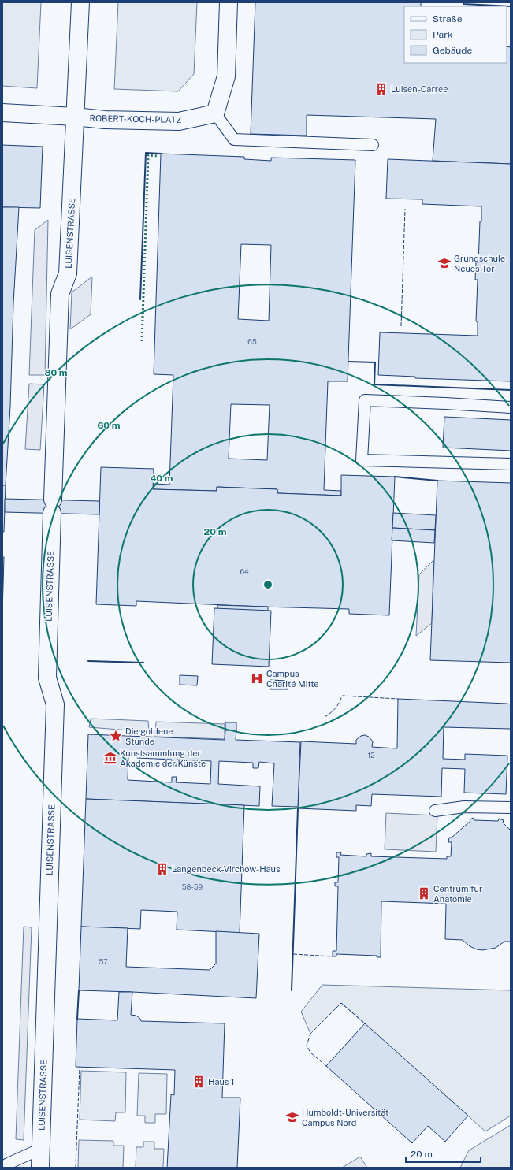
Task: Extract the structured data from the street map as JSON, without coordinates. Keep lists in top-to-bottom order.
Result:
{
  "streets": {
    "street": ["ROBERT-KOCH-PLATZ", "LUISENSTRASSE"]
  },
  "crossings": [
    ["ROBERT-KOCH-PLATZ", "LUISENSTRASSE"]
  ],
  "places": {
    "building": [
      "Luisen-Carree",
      "Langenbeck-Virchow-Haus",
      "Centrum für Anatomie",
      "Haus 1"
    ],
    "school or university": ["Grundschule Neues Tor", "Humboldt-Universität Campus Nord"],
    "hospital": ["Campus Charité Mitte"],
    "place": ["Die goldene Stunde"],
    "museum": ["Kunstsammlung der Akademie der Künste"]
  },
  "house_numbers": [
    "65",
    "64",
    "12",
    "58-59",
    "57"
  ],
  "legend": ["Straße", "Park", "Gebäude"],
  "scale_bar": "20 m",
  "rings": [
    "80 m",
    "60 m",
    "40 m",
    "20 m"
  ]
}
